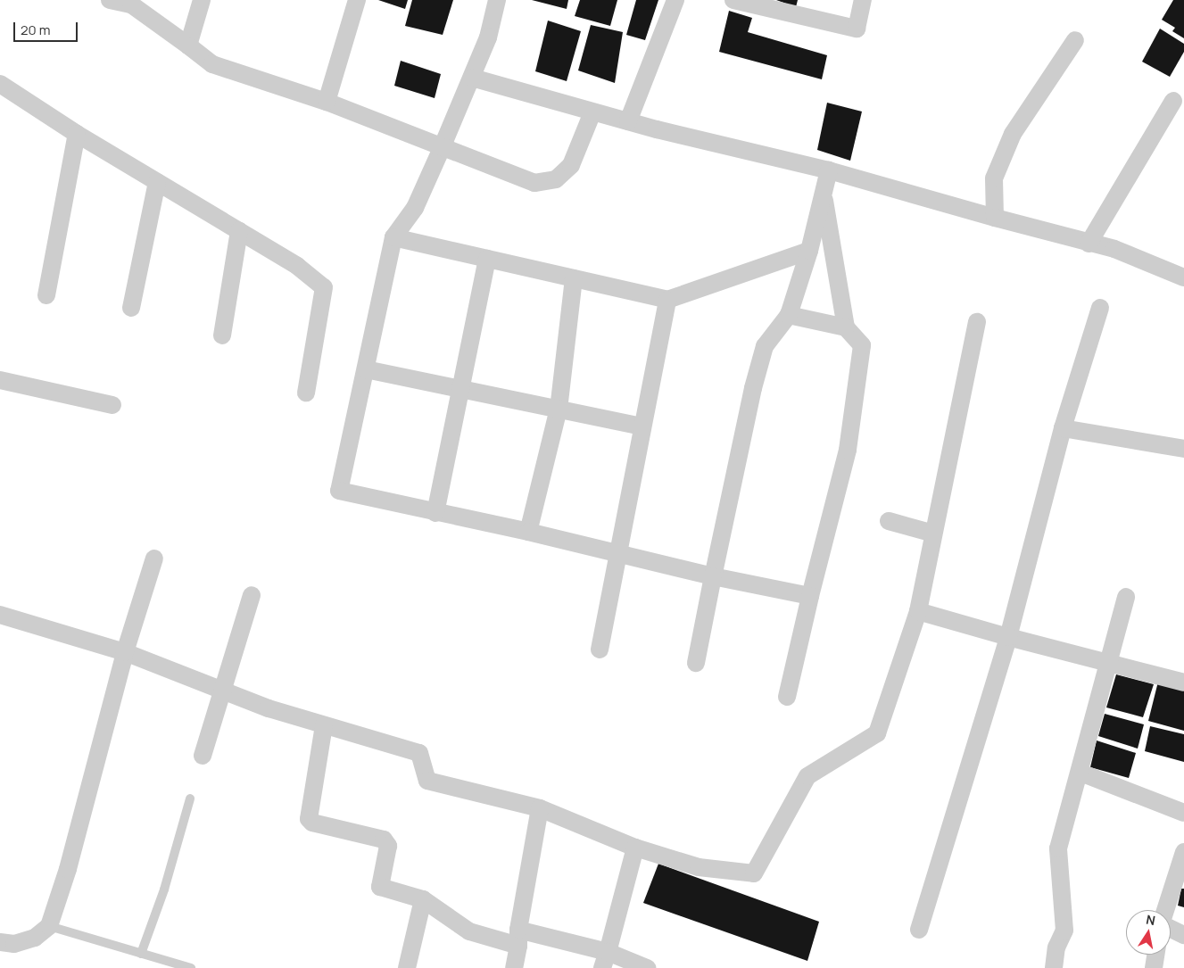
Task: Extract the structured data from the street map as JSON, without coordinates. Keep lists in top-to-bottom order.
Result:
{
  "scale_bar": "20 m",
  "north": "top"
}
